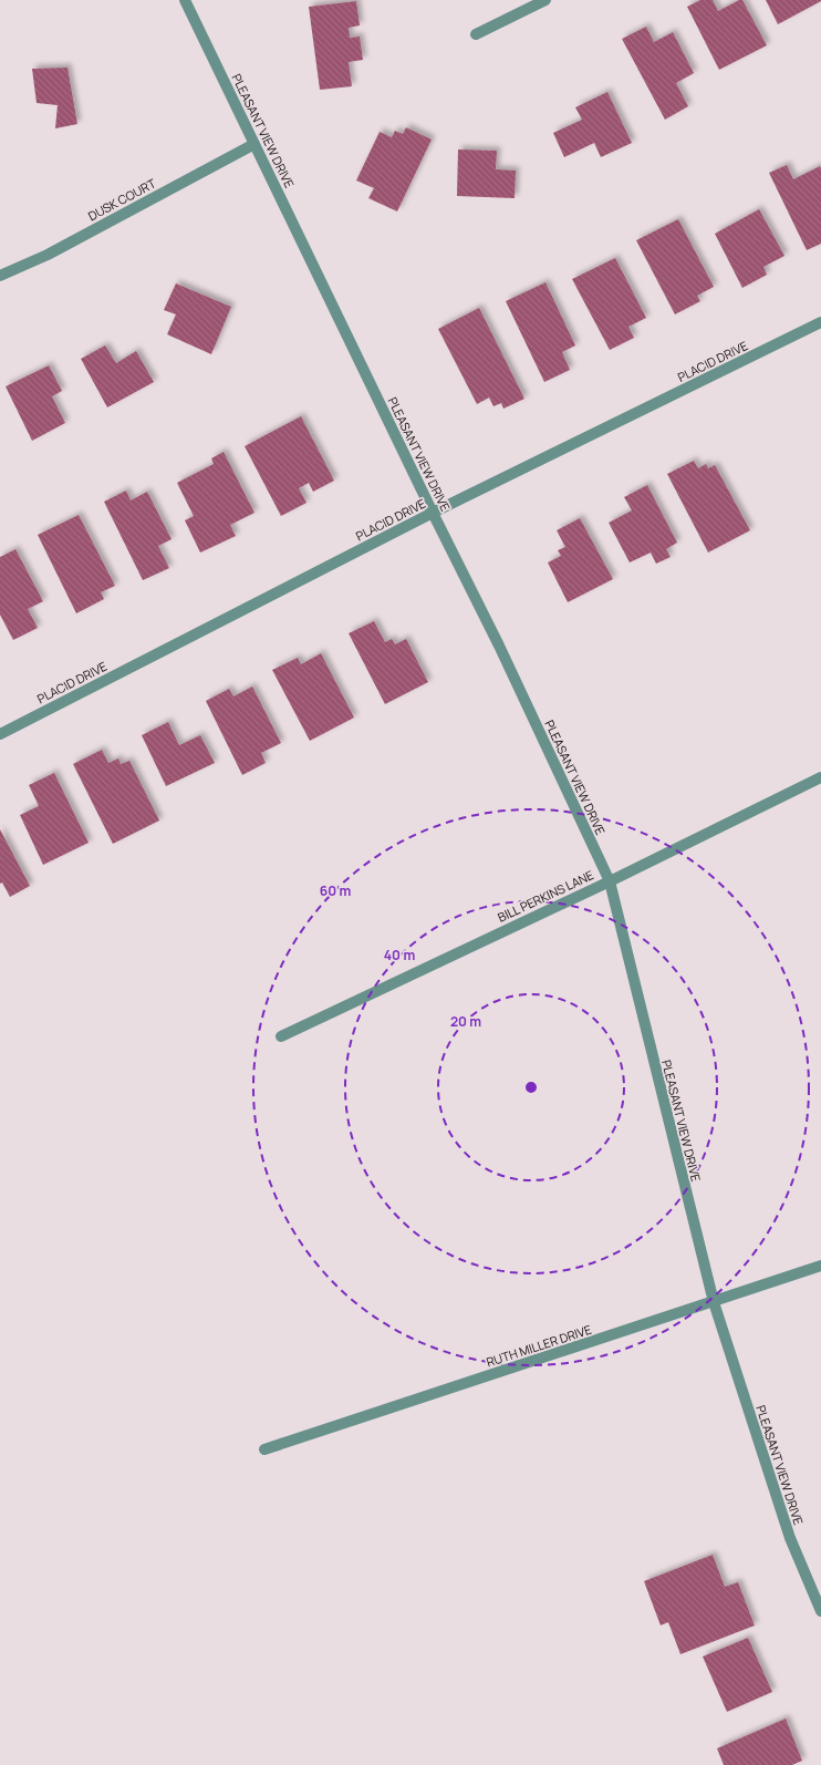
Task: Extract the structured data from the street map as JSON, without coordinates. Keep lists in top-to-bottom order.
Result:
{
  "streets": {
    "street": [
      "PLEASANT VIEW DRIVE",
      "DUSK COURT",
      "PLACID DRIVE",
      "BILL PERKINS LANE",
      "RUTH MILLER DRIVE"
    ]
  },
  "crossings": [
    ["PLEASANT VIEW DRIVE", "DUSK COURT"],
    ["PLEASANT VIEW DRIVE", "PLACID DRIVE"],
    ["PLEASANT VIEW DRIVE", "BILL PERKINS LANE"],
    ["PLEASANT VIEW DRIVE", "RUTH MILLER DRIVE"]
  ],
  "rings": ["60 m", "40 m", "20 m"]
}
